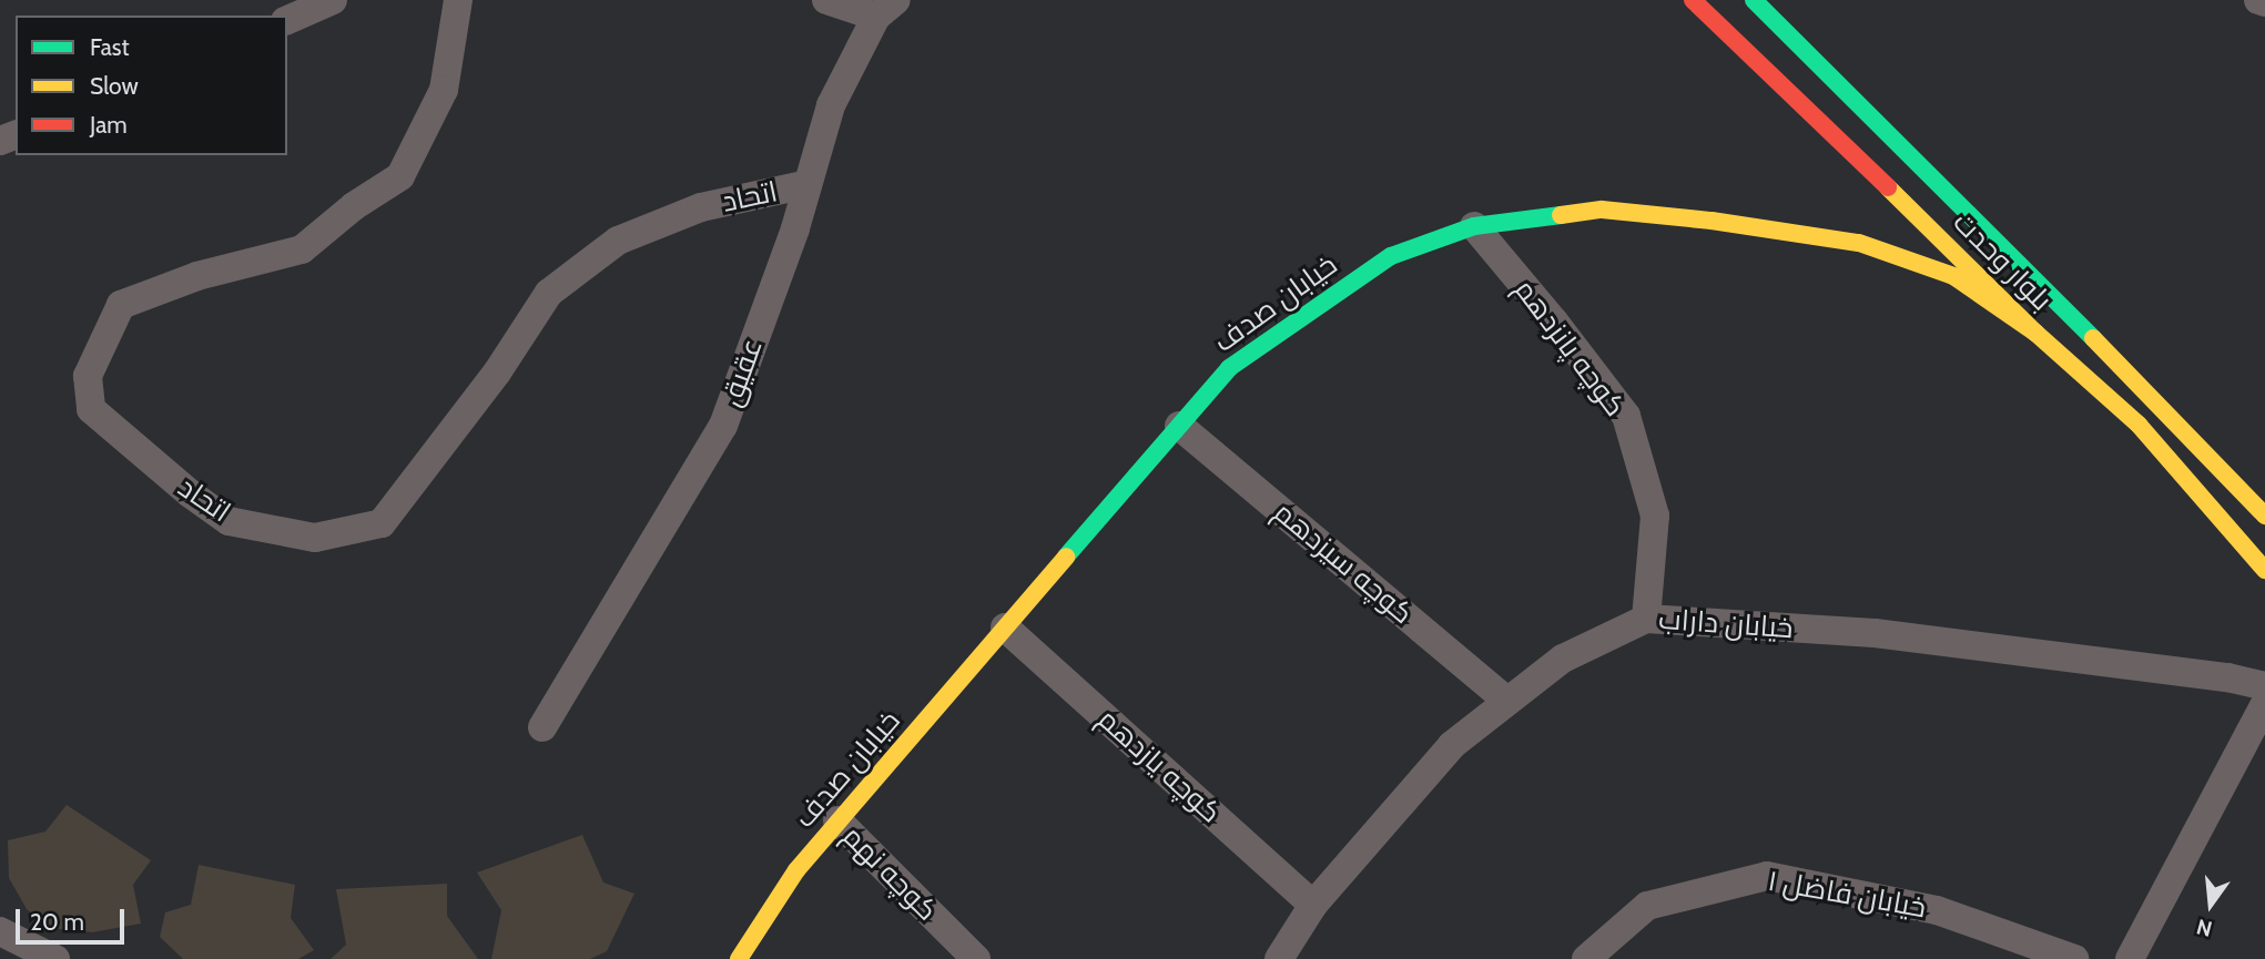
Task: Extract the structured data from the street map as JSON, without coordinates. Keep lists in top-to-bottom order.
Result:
{
  "streets": {
    "street": [
      "اتحاد",
      "بلوار وحدت",
      "خیابان صدف",
      "کوچه پانزدهم",
      "عقیق",
      "کوچه سیزدهم",
      "خیابان داراب",
      "کوچه یازدهم",
      "کوچه نهم",
      "خیابان فاضل ۱"
    ]
  },
  "crossings": [
    ["اتحاد", "عقیق"],
    ["بلوار وحدت", "خیابان صدف"],
    ["خیابان صدف", "کوچه پانزدهم"],
    ["خیابان صدف", "کوچه سیزدهم"],
    ["خیابان صدف", "کوچه یازدهم"],
    ["خیابان صدف", "کوچه نهم"],
    ["کوچه پانزدهم", "خیابان داراب"],
    ["کوچه سیزدهم", "خیابان داراب"],
    ["خیابان داراب", "کوچه یازدهم"]
  ],
  "legend": ["Fast", "Slow", "Jam"],
  "scale_bar": "20 m",
  "north": "bottom"
}
